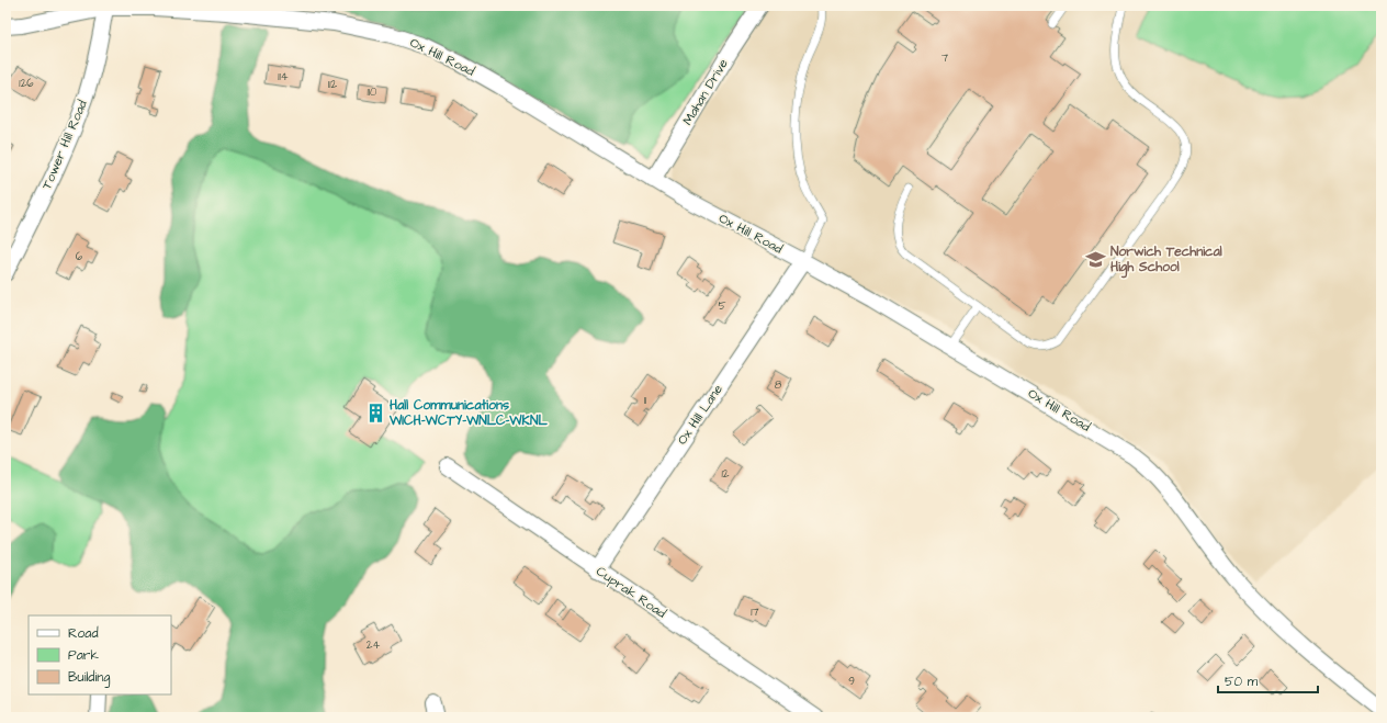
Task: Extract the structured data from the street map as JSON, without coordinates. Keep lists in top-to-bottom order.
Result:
{
  "streets": {
    "street": [
      "Ox Hill Road",
      "Mahan Drive",
      "Tower Hill Road",
      "Ox Hill Lane",
      "Cuprak Road"
    ]
  },
  "crossings": [
    ["Ox Hill Road", "Mahan Drive"],
    ["Ox Hill Road", "Tower Hill Road"],
    ["Ox Hill Road", "Ox Hill Lane"],
    ["Ox Hill Lane", "Cuprak Road"]
  ],
  "places": {
    "school or university": ["Norwich Technical High School"],
    "building": ["Hall Communications WICH–WCTY–WNLC–WKNL"]
  },
  "house_numbers": [
    "7",
    "114",
    "126",
    "112",
    "110",
    "6",
    "5",
    "8",
    "11",
    "12",
    "17",
    "24",
    "9"
  ],
  "legend": ["Road", "Park", "Building"],
  "scale_bar": "50 m"
}
